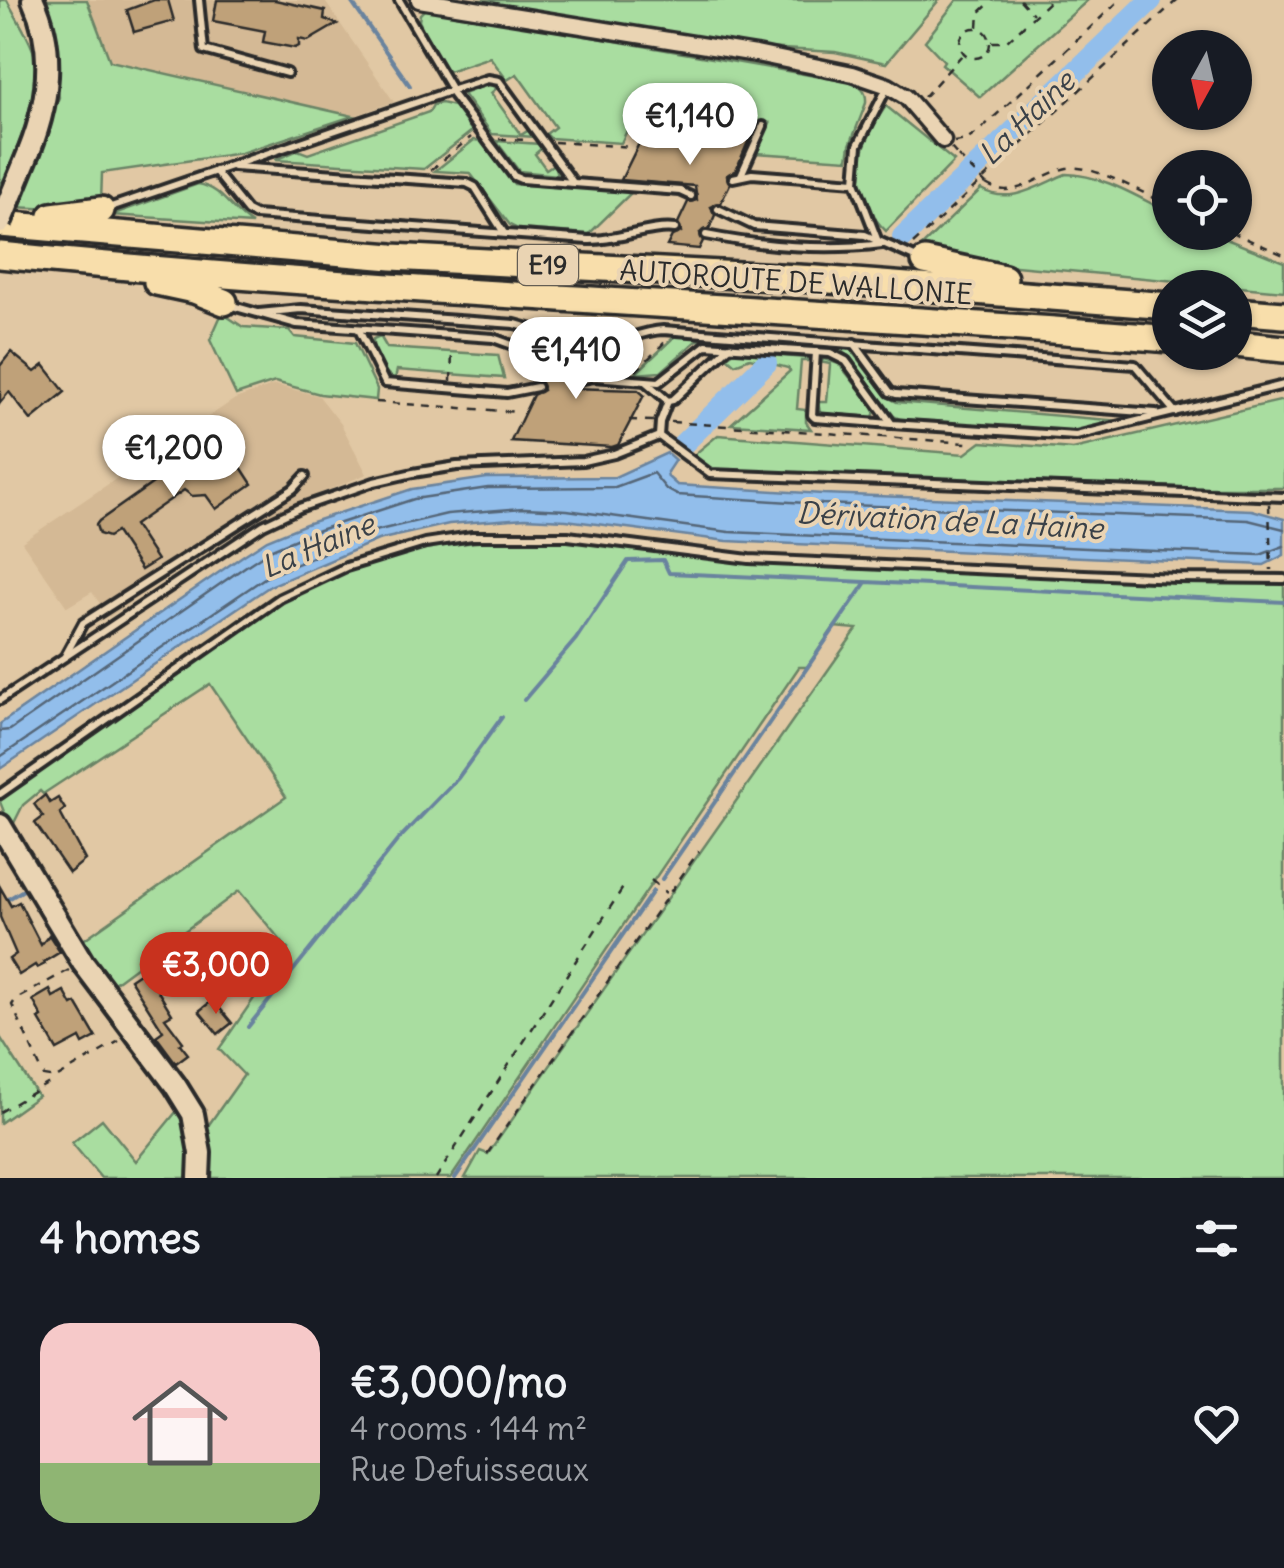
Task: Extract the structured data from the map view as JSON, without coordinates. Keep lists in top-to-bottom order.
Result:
{
  "streets": {
    "highway": ["E19", "AUTOROUTE DE WALLONIE"]
  },
  "water": ["La Haine", "Dérivation de La Haine"],
  "north": "bottom",
  "page": {
    "price": [
      "€1,140",
      "€1,410",
      "€1,200",
      "€3,000"
    ],
    "heading": "4 homes",
    "list": [
      {
        "name": "€3,000/mo",
        "note": "4 rooms · 144 m² · Rue Defuisseaux"
      }
    ]
  }
}
